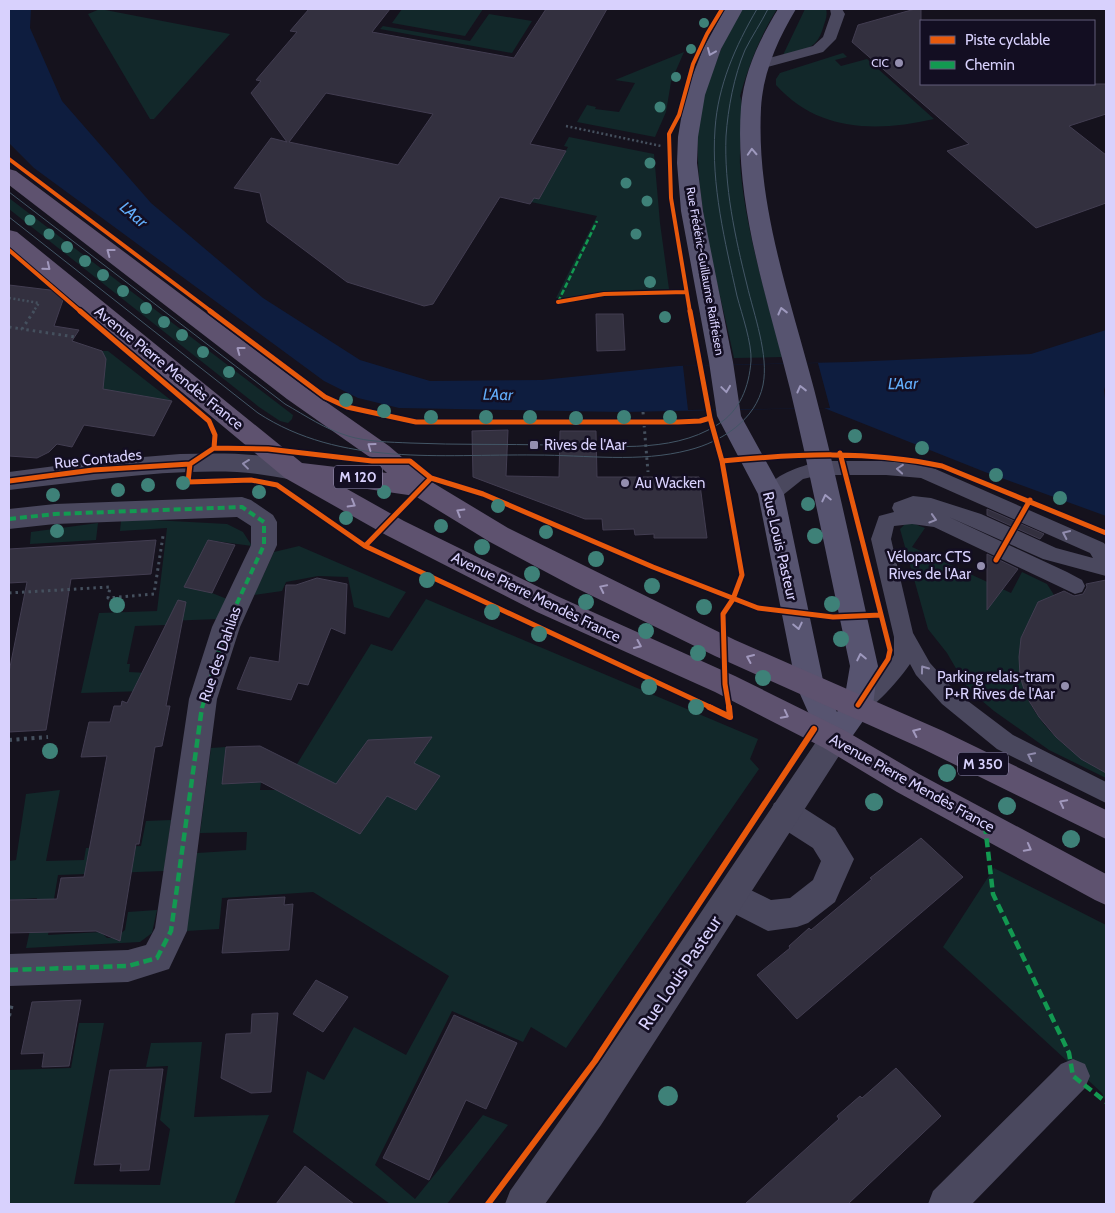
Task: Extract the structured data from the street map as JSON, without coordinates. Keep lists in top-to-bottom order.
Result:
{
  "streets": {
    "main road": [
      "Rue Frédéric-Guillaume Raiffeisen",
      "Avenue Pierre Mendès France",
      "Rue Contades",
      "M 120",
      "Rue Louis Pasteur",
      "M 350"
    ],
    "street": ["Rue des Dahlias"]
  },
  "crossings": [
    ["Rue Frédéric-Guillaume Raiffeisen", "Rue Louis Pasteur"],
    ["Avenue Pierre Mendès France", "Rue Contades"],
    ["Avenue Pierre Mendès France", "Rue Louis Pasteur"],
    ["Rue Louis Pasteur", "M 350"]
  ],
  "one_way": ["Rue Frédéric-Guillaume Raiffeisen", "Rue Contades"],
  "water": ["L'Aar"],
  "places": {
    "other": [
      "CIC",
      "Au Wacken",
      "Véloparc CTS Rives de l'Aar",
      "Parking relais-tram P+R Rives de l'Aar"
    ],
    "transit": ["Rives de l'Aar"]
  },
  "legend": ["Piste cyclable", "Chemin"]
}
